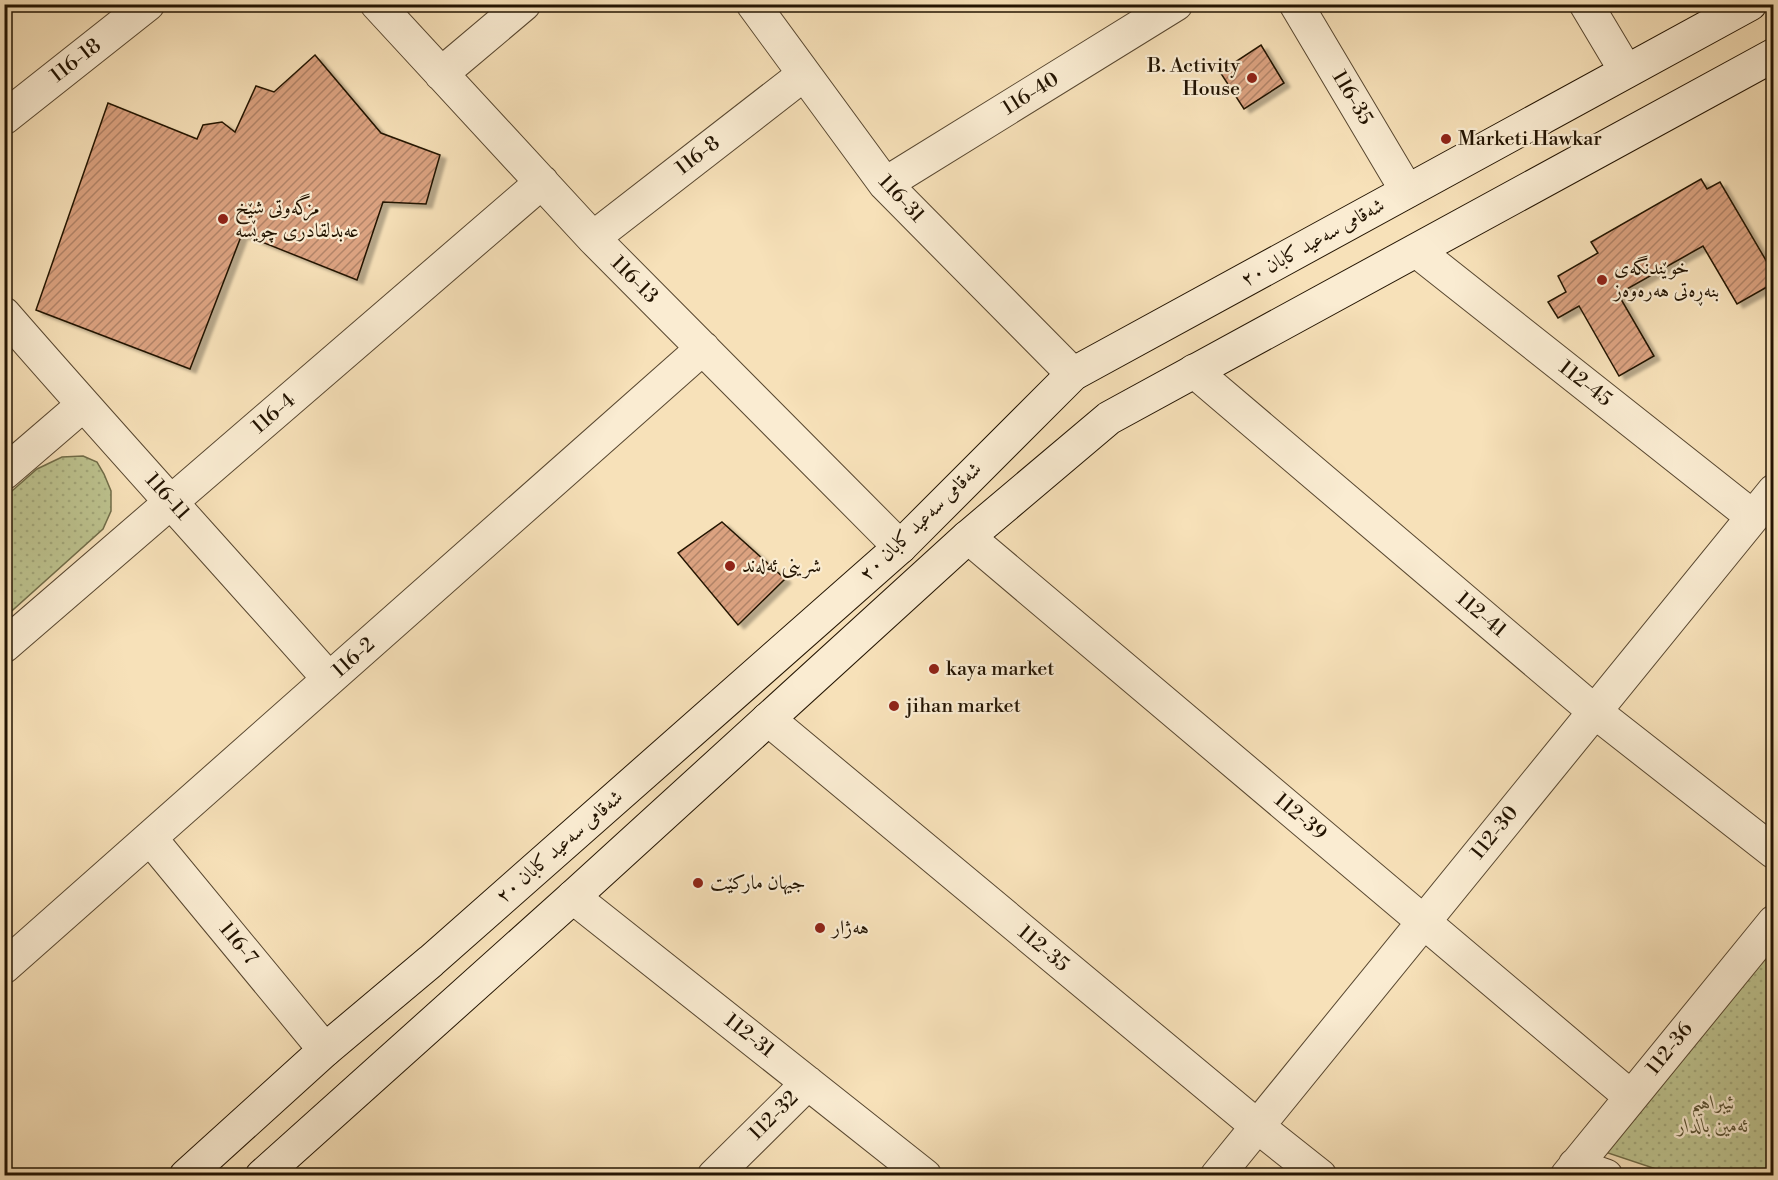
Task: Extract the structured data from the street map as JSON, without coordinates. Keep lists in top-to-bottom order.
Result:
{
  "streets": {
    "street": [
      "116-18",
      "116-40",
      "116-35",
      "116-8",
      "116-31",
      "شەقامی سەعید کابان ٢٠",
      "116-13",
      "112-45",
      "116-4",
      "116-11",
      "112-41",
      "116-2",
      "112-39",
      "112-30",
      "116-7",
      "112-35",
      "112-31",
      "112-36",
      "112-32"
    ]
  },
  "crossings": [
    ["116-40", "116-31"],
    ["116-35", "شەقامی سەعید کابان ٢٠"],
    ["116-8", "116-31"],
    ["116-8", "116-13"],
    ["116-31", "شەقامی سەعید کابان ٢٠"],
    ["شەقامی سەعید کابان ٢٠", "116-13"],
    ["شەقامی سەعید کابان ٢٠", "112-45"],
    ["شەقامی سەعید کابان ٢٠", "112-41"],
    ["شەقامی سەعید کابان ٢٠", "112-39"],
    ["شەقامی سەعید کابان ٢٠", "116-7"],
    ["شەقامی سەعید کابان ٢٠", "112-35"],
    ["شەقامی سەعید کابان ٢٠", "112-31"],
    ["116-13", "116-4"],
    ["116-13", "116-2"],
    ["112-45", "112-30"],
    ["116-4", "116-11"],
    ["116-11", "116-2"],
    ["112-41", "112-30"],
    ["116-2", "116-7"],
    ["112-39", "112-30"],
    ["112-39", "112-36"],
    ["112-30", "112-35"],
    ["112-31", "112-32"]
  ],
  "parks": ["ئیبراهیم ئەمین بالدار"],
  "places": [
    "B. Activity House",
    "Marketi Hawkar",
    "مزگەوتی شێخ عەبدلقادری چوێسە",
    "خوێندنگەی بنەڕەتی هەرەوەز",
    "شرینی ئەلەند",
    "kaya market",
    "jihan market",
    "جیهان مارکێت",
    "هەژار"
  ]
}
